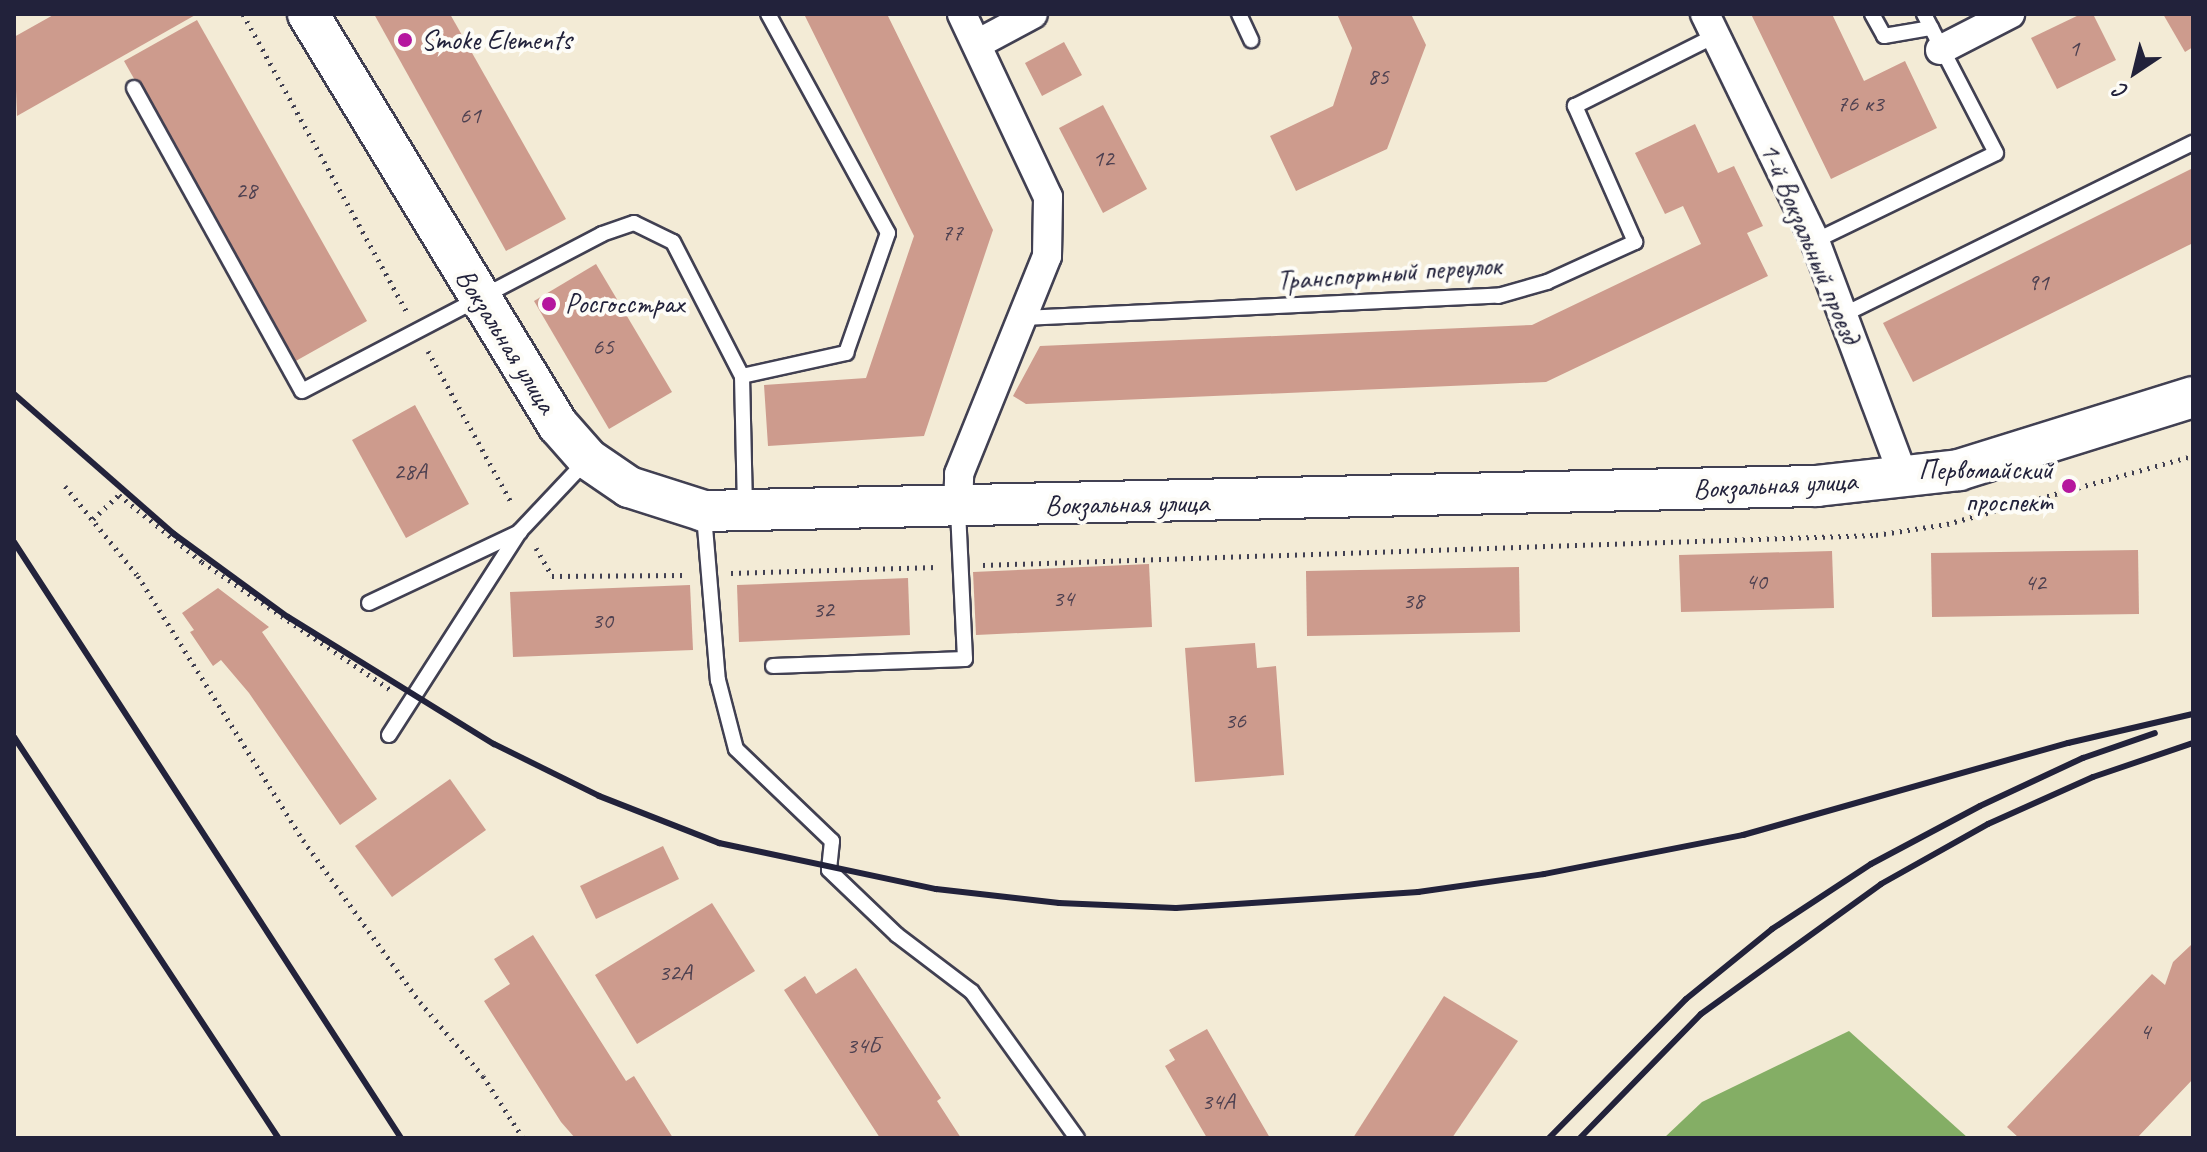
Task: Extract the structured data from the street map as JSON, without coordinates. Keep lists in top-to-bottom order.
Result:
{
  "streets": {
    "main road": ["Вокзальная улица"],
    "street": ["1-й Вокзальный проезд"],
    "lane": ["Транспортный переулок"]
  },
  "crossings": [
    ["1-й Вокзальный проезд", "Транспортный переулок"],
    ["1-й Вокзальный проезд", "Вокзальная улица"]
  ],
  "places": ["Smoke Elements", "Росгосстрах", "Первомайский проспект"],
  "house_numbers": [
    "1",
    "85",
    "76 к3",
    "61",
    "12",
    "28",
    "77",
    "91",
    "65",
    "28А",
    "40",
    "42",
    "34",
    "38",
    "32",
    "30",
    "36",
    "32А",
    "4",
    "34Б",
    "34А"
  ],
  "north": "bottom left"
}
